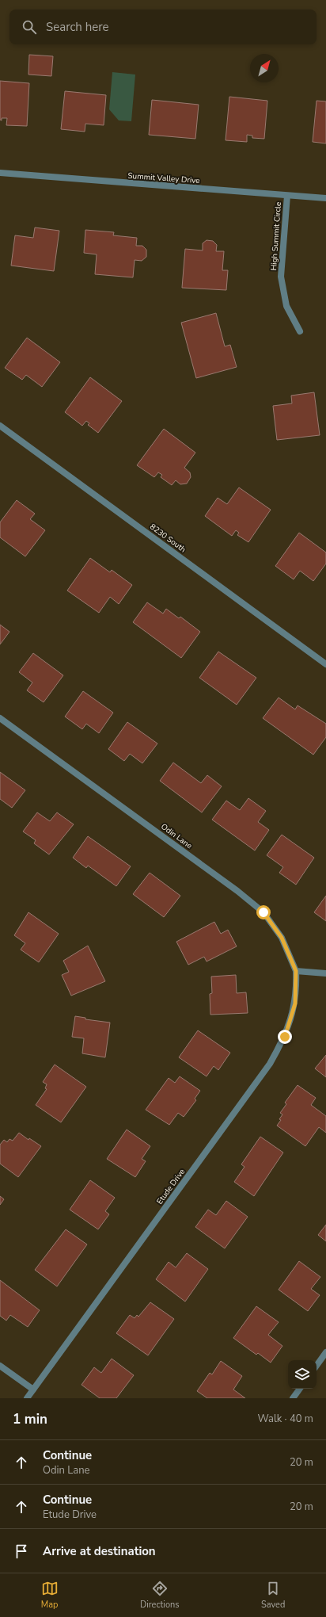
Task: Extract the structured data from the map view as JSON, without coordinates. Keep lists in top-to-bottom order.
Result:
{
  "streets": {
    "street": [
      "Summit Valley Drive",
      "High Summit Circle",
      "8230 South",
      "Odin Lane",
      "Etude Drive"
    ]
  },
  "crossings": [
    ["Summit Valley Drive", "High Summit Circle"],
    ["Odin Lane", "Etude Drive"]
  ],
  "north": "top right",
  "page": {
    "search": "Search here",
    "heading": ["1 min", "Walk · 40 m"],
    "list": [
      ["Continue", "Odin Lane", "20 m"],
      ["Continue", "Etude Drive", "20 m"],
      "Arrive at destination"
    ],
    "nav": ["Map", "Directions", "Saved"]
  }
}
